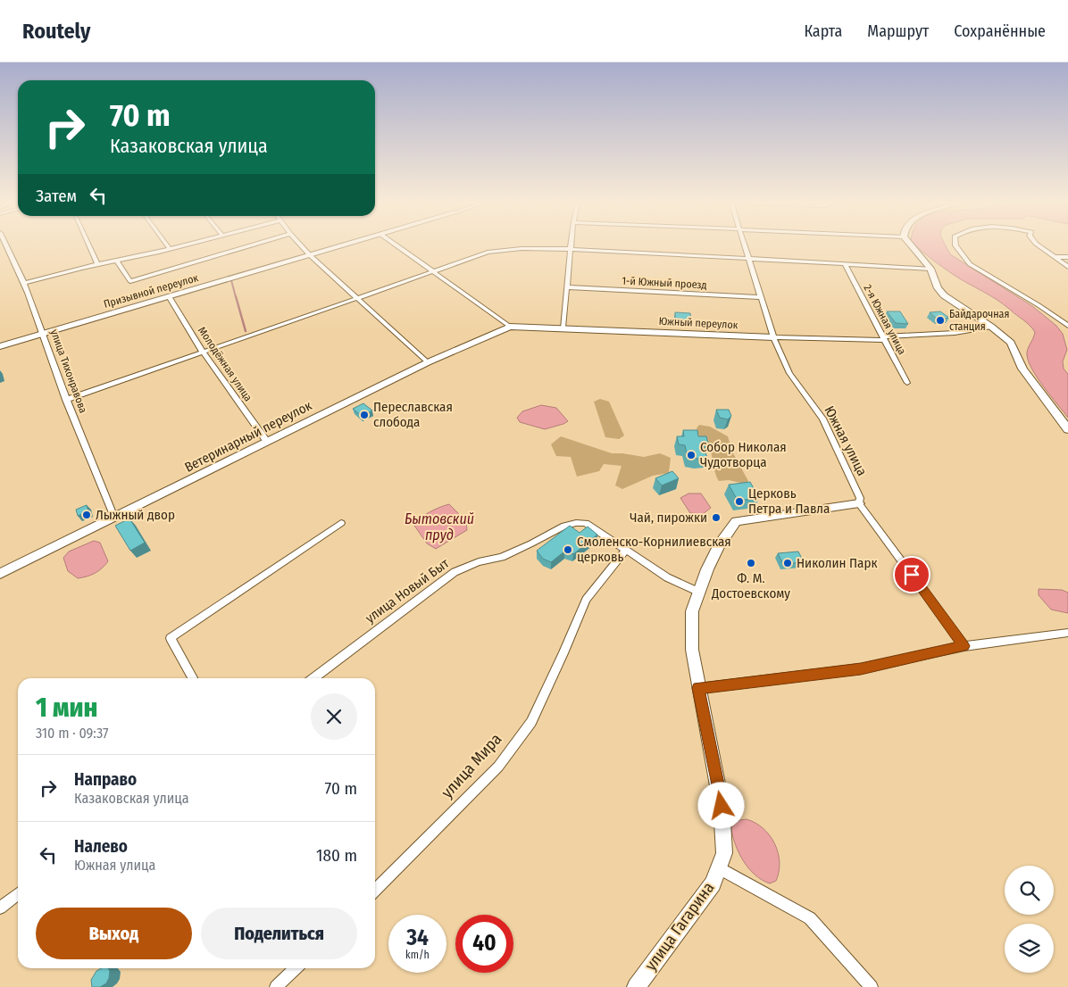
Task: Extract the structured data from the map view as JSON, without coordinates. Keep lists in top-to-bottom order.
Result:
{
  "streets": {
    "street": [
      "1-й Южный проезд",
      "Призывной переулок",
      "2-я Южная улица",
      "Южный переулок",
      "Молодёжная улица",
      "улица Тихонравова",
      "Ветеринарный переулок",
      "Южная улица",
      "улица Новый Быт",
      "улица Мира",
      "улица Гагарина"
    ]
  },
  "crossings": [
    ["1-й Южный проезд", "Южная улица"],
    ["Призывной переулок", "Молодёжная улица"],
    ["Призывной переулок", "улица Тихонравова"],
    ["2-я Южная улица", "Южный переулок"],
    ["Южный переулок", "Ветеринарный переулок"],
    ["Южный переулок", "Южная улица"],
    ["Молодёжная улица", "Ветеринарный переулок"],
    ["улица Тихонравова", "Ветеринарный переулок"],
    ["Южная улица", "улица Гагарина"],
    ["улица Новый Быт", "улица Мира"],
    ["улица Новый Быт", "улица Гагарина"]
  ],
  "water": ["Бытовский пруд"],
  "places": [
    "Байдарочная станция",
    "Переславская слобода",
    "Собор Николая Чудотворца",
    "Церковь Петра и Павла",
    "Лыжный двор",
    "Чай, пирожки",
    "Смоленско-Корнилиевская церковь",
    "Ф. М. Достоевскому",
    "Николин Парк"
  ],
  "page": {
    "header": "Routely",
    "nav": ["Карта", "Маршрут", "Сохранённые"],
    "turn": ["70 m", "Казаковская улица"],
    "then": "Затем",
    "heading": ["1 мин", "310 m · 09:37"],
    "list": [
      {
        "name": "Направо",
        "note": "Казаковская улица",
        "value": "70 m"
      },
      {
        "name": "Налево",
        "note": "Южная улица",
        "value": "180 m"
      }
    ],
    "buttons": ["Выход", "Поделиться"],
    "speed": "34 km/h",
    "limit": "40"
  }
}
